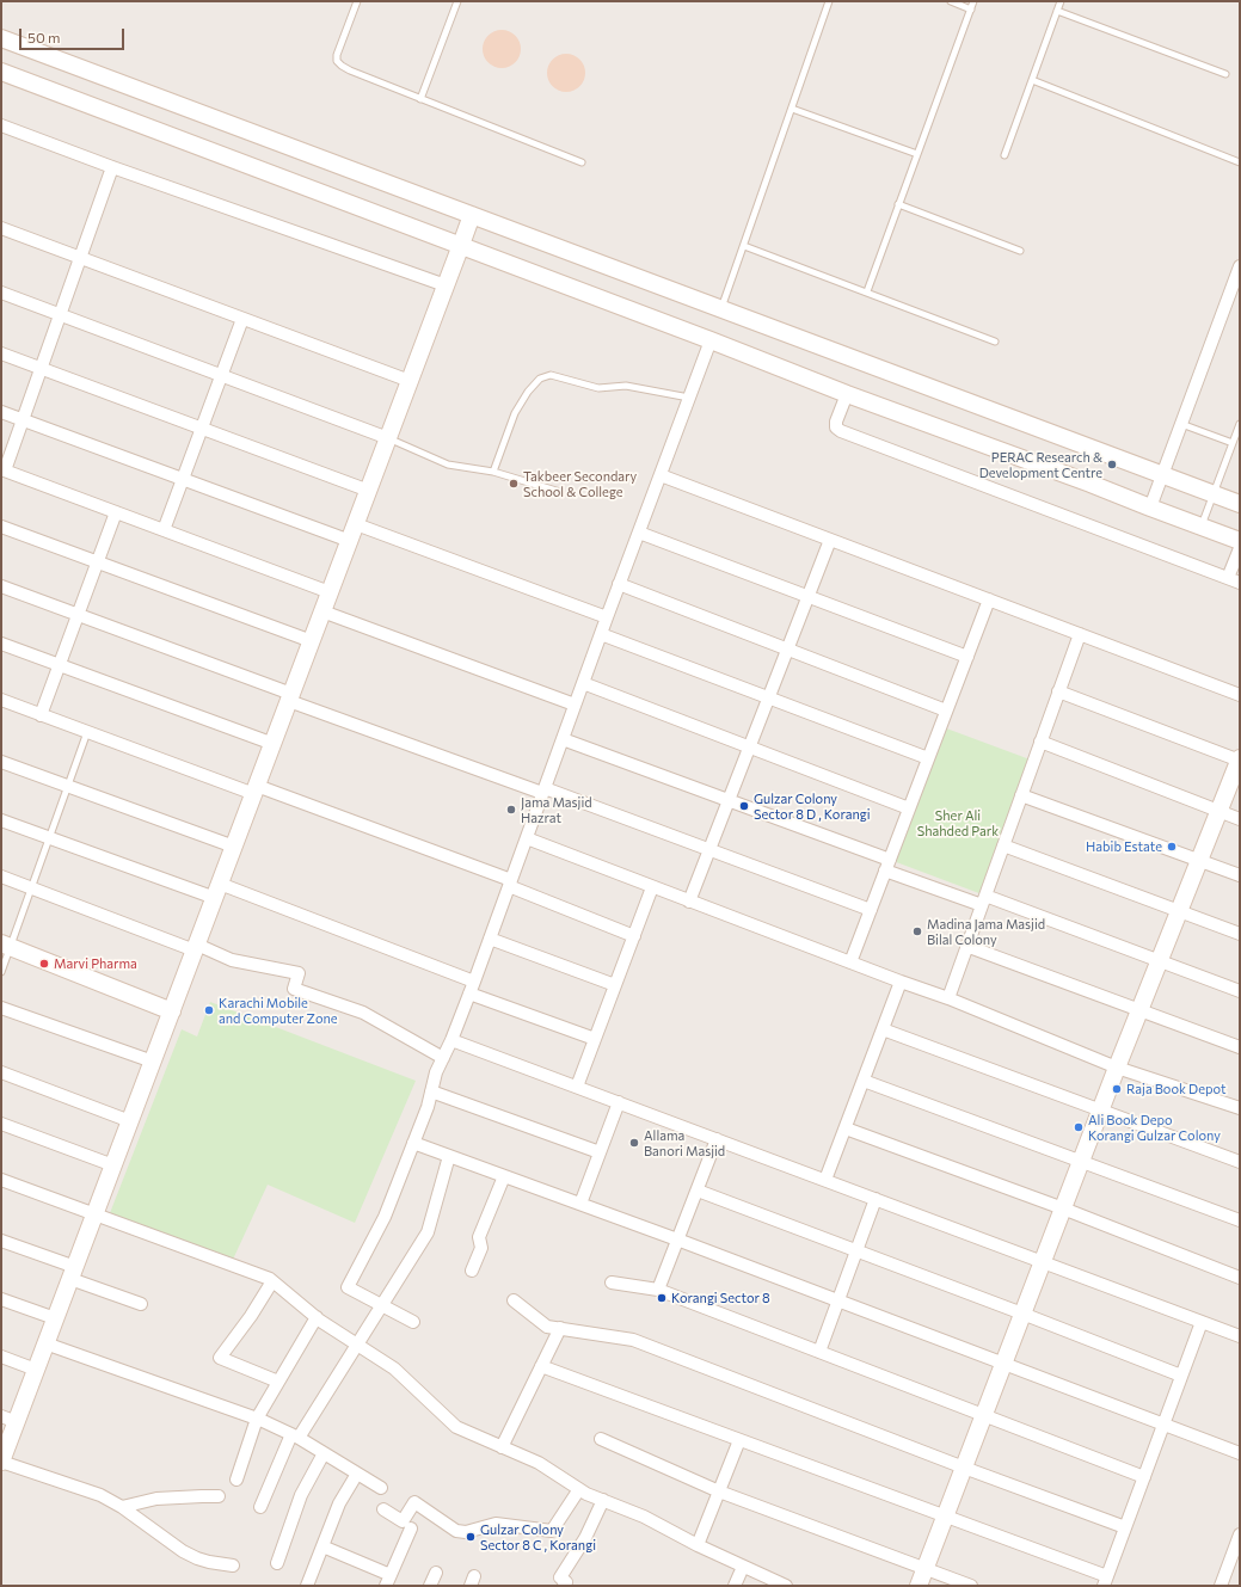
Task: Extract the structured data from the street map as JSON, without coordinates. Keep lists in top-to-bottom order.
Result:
{
  "parks": ["Sher Ali Shahded Park"],
  "places": [
    "PERAC Research & Development Centre",
    "Takbeer Secondary School & College",
    "Gulzar Colony Sector 8 D , Korangi",
    "Jama Masjid Hazrat",
    "Habib Estate",
    "Madina Jama Masjid Bilal Colony",
    "Marvi Pharma",
    "Karachi Mobile and Computer Zone",
    "Raja Book Depot",
    "Ali Book Depo Korangi Gulzar Colony",
    "Allama Banori Masjid",
    "Korangi Sector 8",
    "Gulzar Colony Sector 8 C , Korangi"
  ],
  "scale_bar": "50 m"
}
